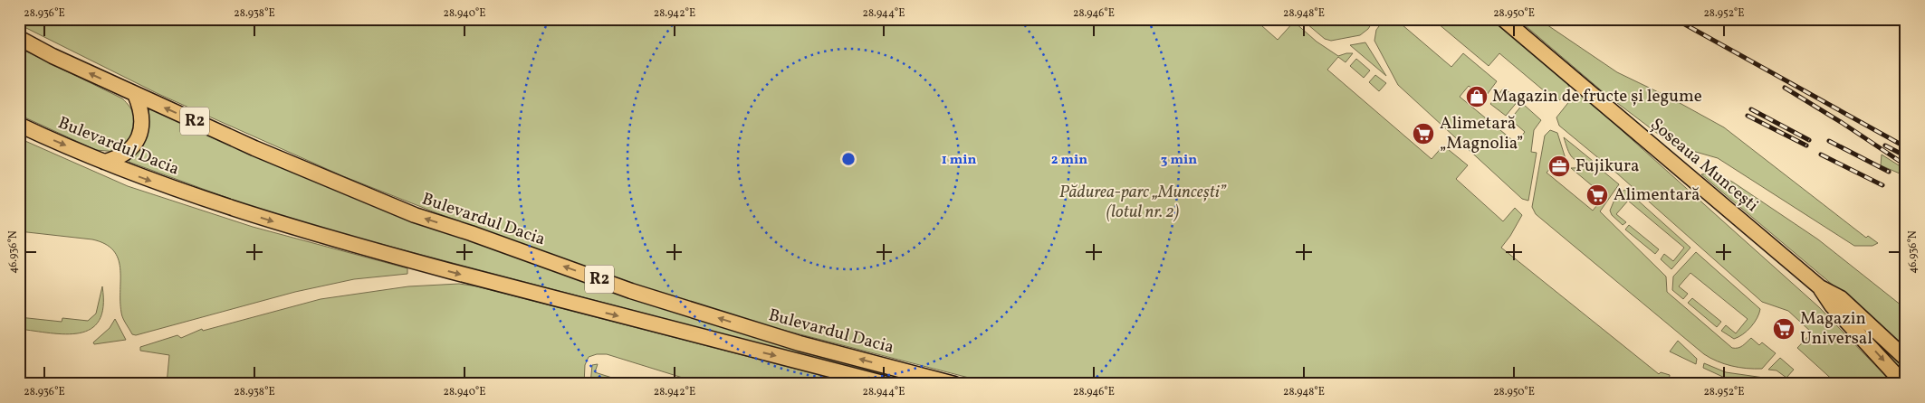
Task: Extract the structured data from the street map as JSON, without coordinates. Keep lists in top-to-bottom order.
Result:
{
  "streets": {
    "main road": ["R2", "Bulevardul Dacia", "Șoseaua Muncești"]
  },
  "parks": ["Pădurea-parc „Muncești” (lotul nr. 2)"],
  "places": {
    "shop": ["Magazin de fructe și legume"],
    "supermarket": ["Alimetară „Magnolia”", "Alimentară", "Magazin Universal"],
    "office": ["Fujikura"]
  },
  "coordinates": [
    "28.936°E",
    "28.938°E",
    "28.940°E",
    "28.942°E",
    "28.944°E",
    "28.946°E",
    "28.948°E",
    "28.950°E",
    "28.952°E",
    "46.936°N"
  ],
  "rings": ["1 min", "2 min", "3 min"]
}
